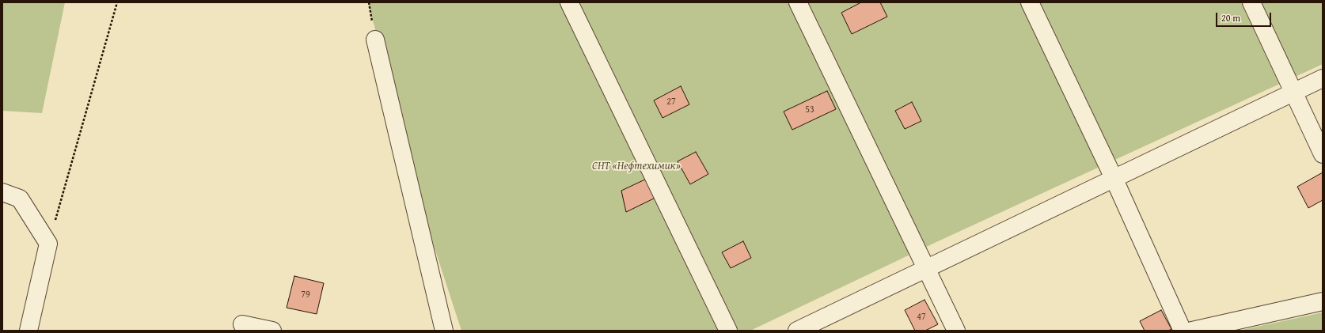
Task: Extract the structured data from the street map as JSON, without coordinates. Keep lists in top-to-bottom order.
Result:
{
  "parks": ["СНТ «Нефтехимик»"],
  "house_numbers": [
    "27",
    "53",
    "79",
    "47"
  ],
  "scale_bar": "20 m"
}
